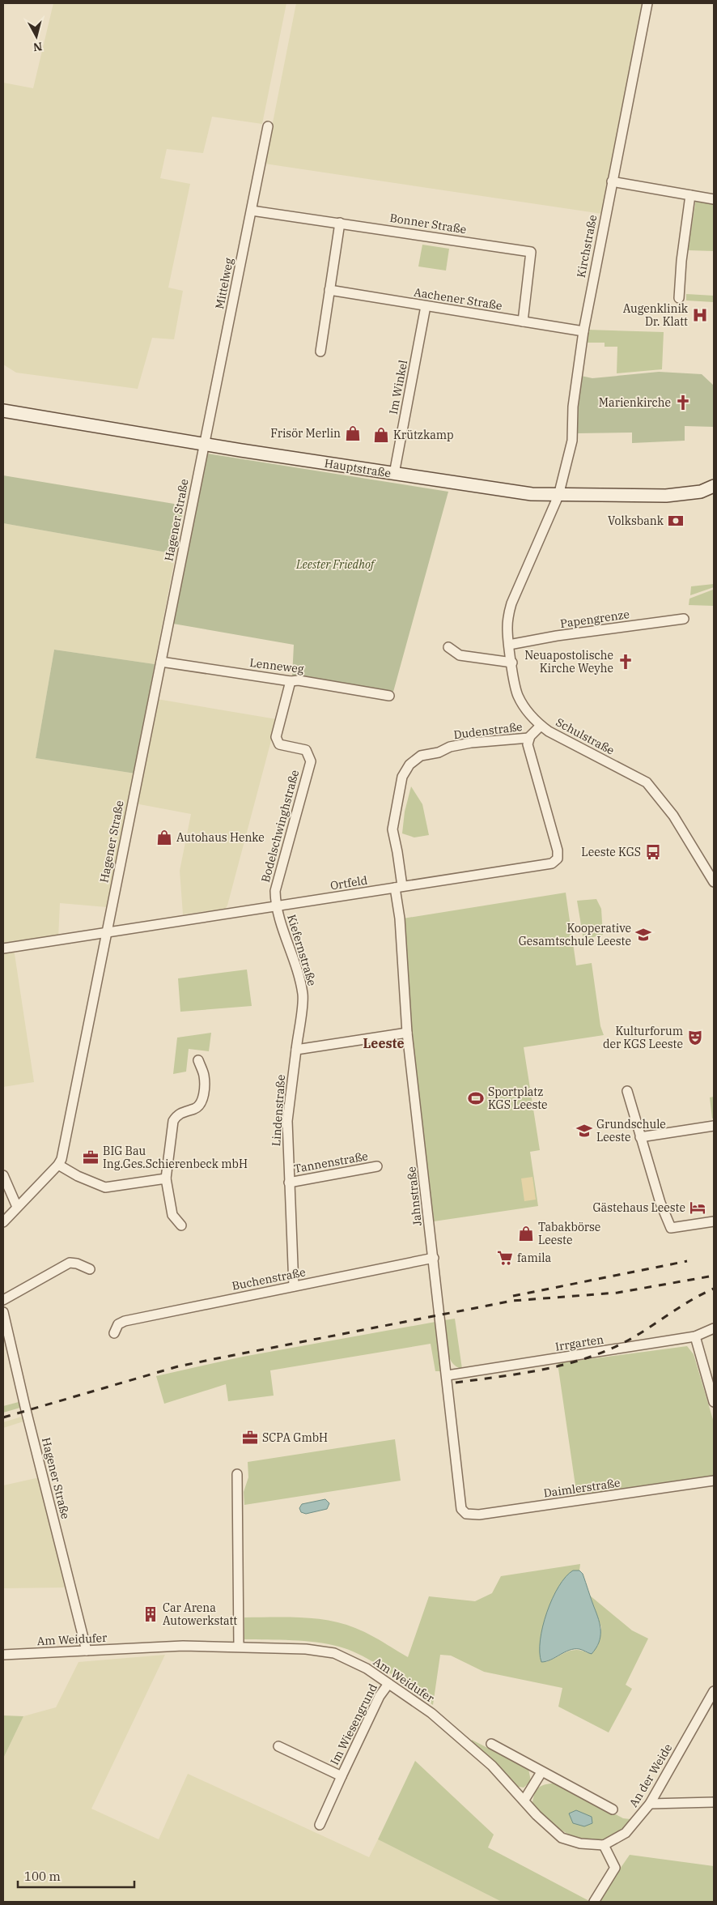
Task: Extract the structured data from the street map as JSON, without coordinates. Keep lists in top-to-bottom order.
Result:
{
  "streets": {
    "main road": ["Hauptstraße"],
    "street": [
      "Bonner Straße",
      "Kirchstraße",
      "Mittelweg",
      "Aachener Straße",
      "Im Winkel",
      "Hagener Straße",
      "Papengrenze",
      "Lenneweg",
      "Dudenstraße",
      "Schulstraße",
      "Bodelschwinghstraße",
      "Ortfeld",
      "Kiefernstraße",
      "Lindenstraße",
      "Tannenstraße",
      "Jahnstraße",
      "Buchenstraße",
      "Irrgarten",
      "Daimlerstraße",
      "Am Weidufer",
      "Im Wiesengrund",
      "An der Weide"
    ]
  },
  "crossings": [
    ["Bonner Straße", "Mittelweg"],
    ["Bonner Straße", "Aachener Straße"],
    ["Kirchstraße", "Aachener Straße"],
    ["Kirchstraße", "Hauptstraße"],
    ["Kirchstraße", "Schulstraße"],
    ["Mittelweg", "Hauptstraße"],
    ["Mittelweg", "Hagener Straße"],
    ["Aachener Straße", "Im Winkel"],
    ["Im Winkel", "Hauptstraße"],
    ["Hauptstraße", "Hagener Straße"],
    ["Hauptstraße", "Schulstraße"],
    ["Hagener Straße", "Lenneweg"],
    ["Hagener Straße", "Ortfeld"],
    ["Hagener Straße", "Am Weidufer"],
    ["Papengrenze", "Schulstraße"],
    ["Lenneweg", "Bodelschwinghstraße"],
    ["Dudenstraße", "Ortfeld"],
    ["Dudenstraße", "Jahnstraße"],
    ["Bodelschwinghstraße", "Ortfeld"],
    ["Bodelschwinghstraße", "Kiefernstraße"],
    ["Ortfeld", "Kiefernstraße"],
    ["Ortfeld", "Jahnstraße"],
    ["Kiefernstraße", "Lindenstraße"],
    ["Lindenstraße", "Tannenstraße"],
    ["Lindenstraße", "Buchenstraße"],
    ["Jahnstraße", "Buchenstraße"],
    ["Jahnstraße", "Irrgarten"],
    ["Jahnstraße", "Daimlerstraße"],
    ["Am Weidufer", "Im Wiesengrund"],
    ["Am Weidufer", "An der Weide"]
  ],
  "districts": ["Leeste"],
  "parks": ["Leester Friedhof"],
  "places": {
    "hospital": ["Augenklinik Dr. Klatt"],
    "church": ["Marienkirche", "Neuapostolische Kirche Weyhe"],
    "shop": [
      "Frisör Merlin",
      "Krützkamp",
      "Autohaus Henke",
      "Tabakbörse Leeste"
    ],
    "bank": ["Volksbank"],
    "bus stop": ["Leeste KGS"],
    "school or university": ["Kooperative Gesamtschule Leeste", "Grundschule Leeste"],
    "theatre": ["Kulturforum der KGS Leeste"],
    "sports": ["Sportplatz KGS Leeste"],
    "office": ["BIG Bau Ing.Ges.Schierenbeck mbH", "SCPA GmbH"],
    "hotel": ["Gästehaus Leeste"],
    "supermarket": ["famila"],
    "building": ["Car Arena Autowerkstatt"]
  },
  "scale_bar": "100 m",
  "north": "bottom"
}
